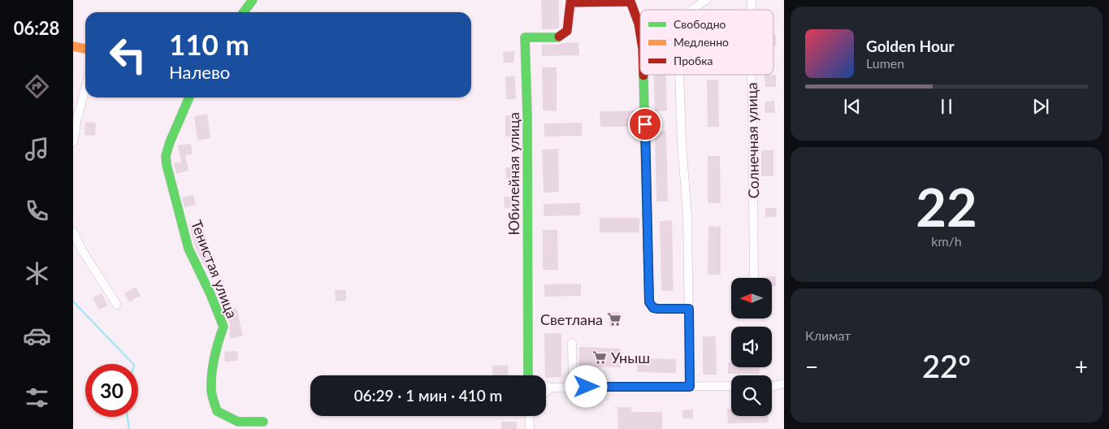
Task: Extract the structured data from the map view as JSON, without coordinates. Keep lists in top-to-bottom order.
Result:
{
  "streets": {
    "street": ["Солнечная улица", "Юбилейная улица", "Тенистая улица"]
  },
  "places": {
    "supermarket": ["Светлана", "Уныш"]
  },
  "legend": ["Свободно", "Медленно", "Пробка"],
  "north": "left",
  "page": {
    "tabs": "06:28",
    "turn": ["110 m", "Налево"],
    "song": ["Golden Hour", "Lumen"],
    "tile": [
      ["22", "km/h"],
      "Климат"
    ],
    "heat": ["−", "22°", "+"],
    "limit": "30",
    "trip": "06:29 · 1 мин · 410 m"
  }
}
